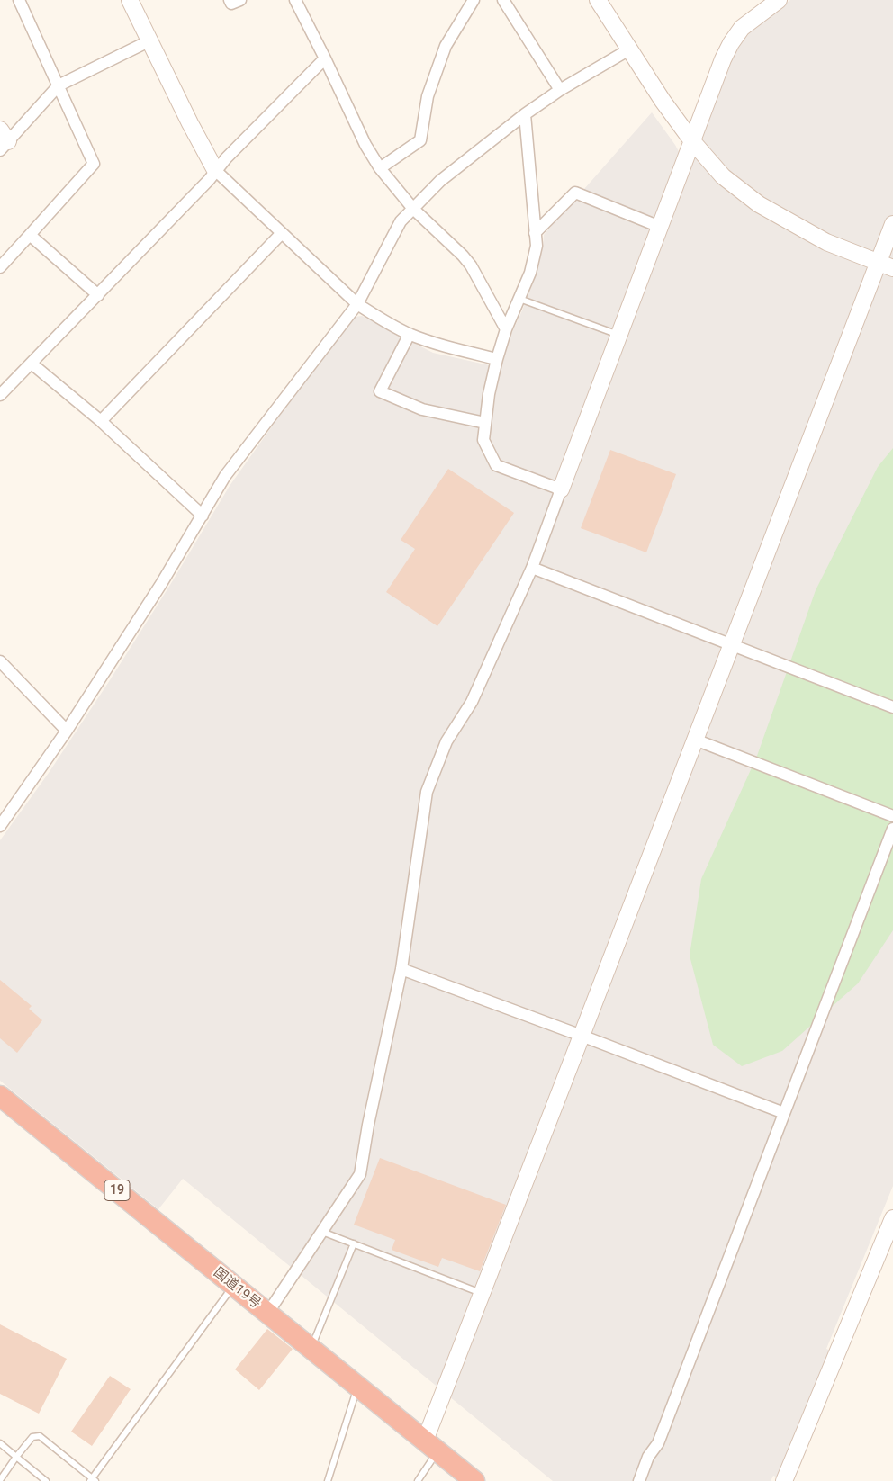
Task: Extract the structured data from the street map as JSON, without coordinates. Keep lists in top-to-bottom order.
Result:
{
  "streets": {
    "highway": ["19", "国道19号"]
  }
}
